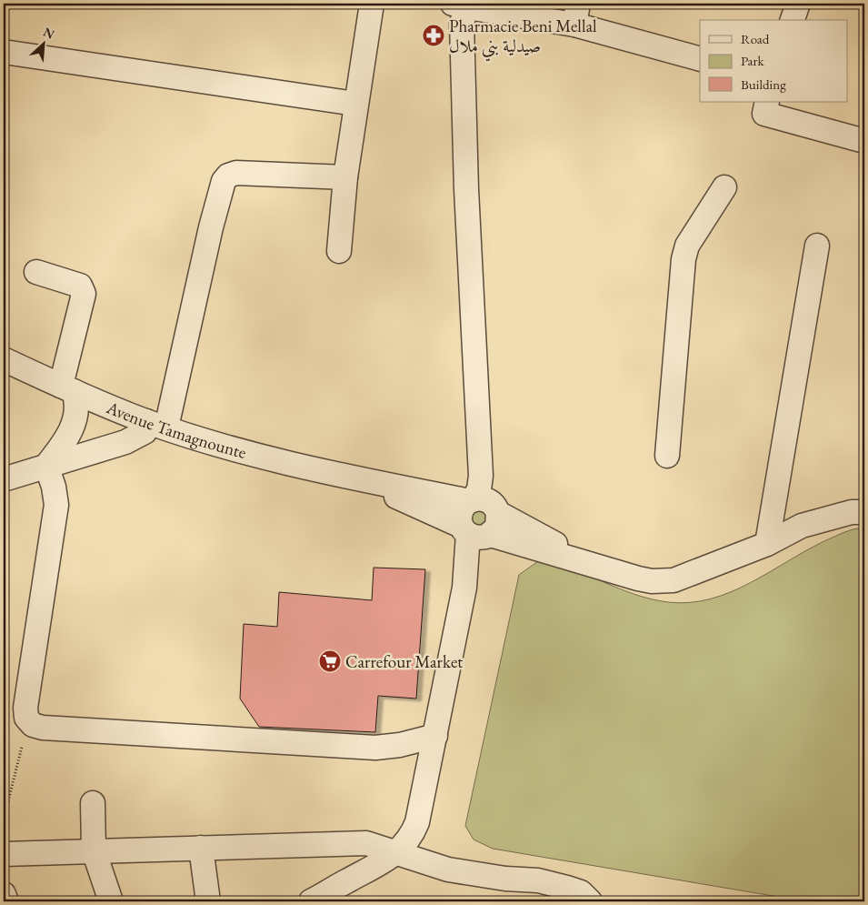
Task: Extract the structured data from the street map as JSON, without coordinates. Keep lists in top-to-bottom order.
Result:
{
  "streets": {
    "street": ["Avenue Tamagnounte"]
  },
  "places": {
    "pharmacy": ["Pharmacie Beni Mellal صيدلية بني ملال"],
    "supermarket": ["Carrefour Market"]
  },
  "legend": ["Road", "Park", "Building"],
  "north": "top right"
}
